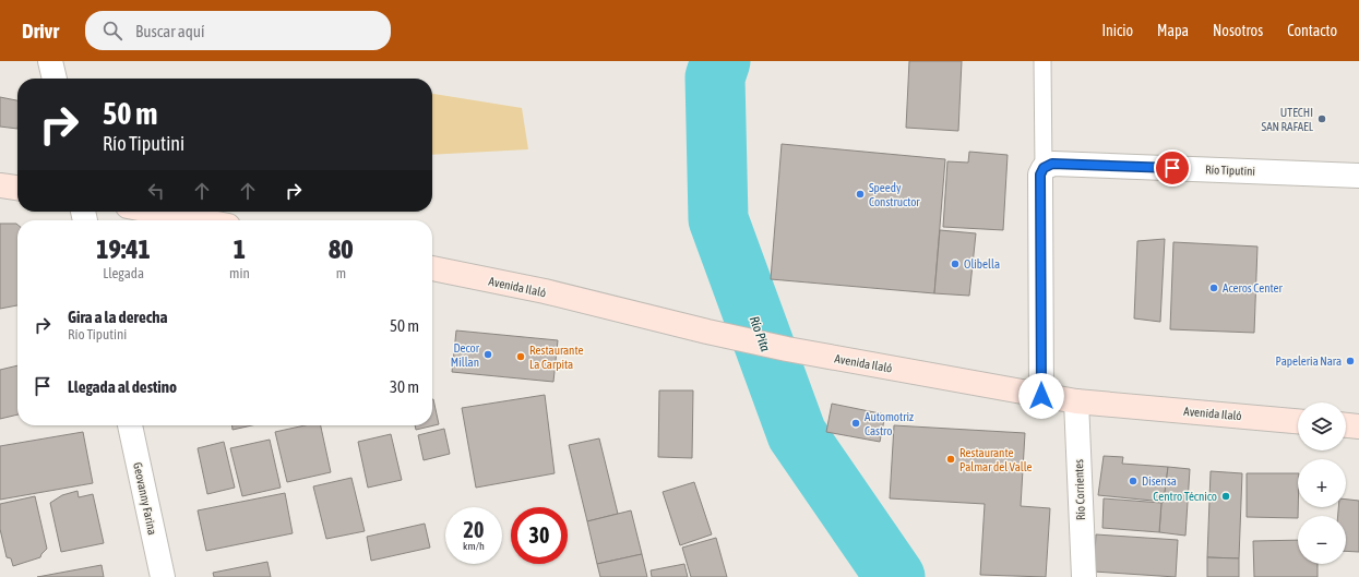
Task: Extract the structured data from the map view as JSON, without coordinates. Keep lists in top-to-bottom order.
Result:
{
  "streets": {
    "main road": ["Avenida Ilaló"],
    "street": ["Río Tiputini", "Río Corrientes", "Geovanny Farina"]
  },
  "crossings": [
    ["Avenida Ilaló", "Río Corrientes"]
  ],
  "water": ["Río Pita"],
  "places": [
    "UTECHI SAN RAFAEL",
    "Speedy Constructor",
    "Olibella",
    "Aceros Center",
    "Decor Millan",
    "Restaurante La Carpita",
    "Papeleria Nara",
    "Automotriz Castro",
    "Restaurante Palmar del Valle",
    "Disensa",
    "Centro Técnico"
  ],
  "page": {
    "header": "Drivr",
    "search": "Buscar aquí",
    "nav": [
      "Inicio",
      "Mapa",
      "Nosotros",
      "Contacto"
    ],
    "turn": ["50 m", "Río Tiputini"],
    "eta": [
      "19:41",
      "Llegada",
      "1",
      "min",
      "80",
      "m"
    ],
    "list": [
      {
        "name": "Gira a la derecha",
        "note": "Río Tiputini",
        "value": "50 m"
      },
      {
        "name": "Llegada al destino",
        "value": "30 m"
      }
    ],
    "map_buttons": ["+", "−"],
    "speed": "20 km/h",
    "limit": "30"
  }
}
